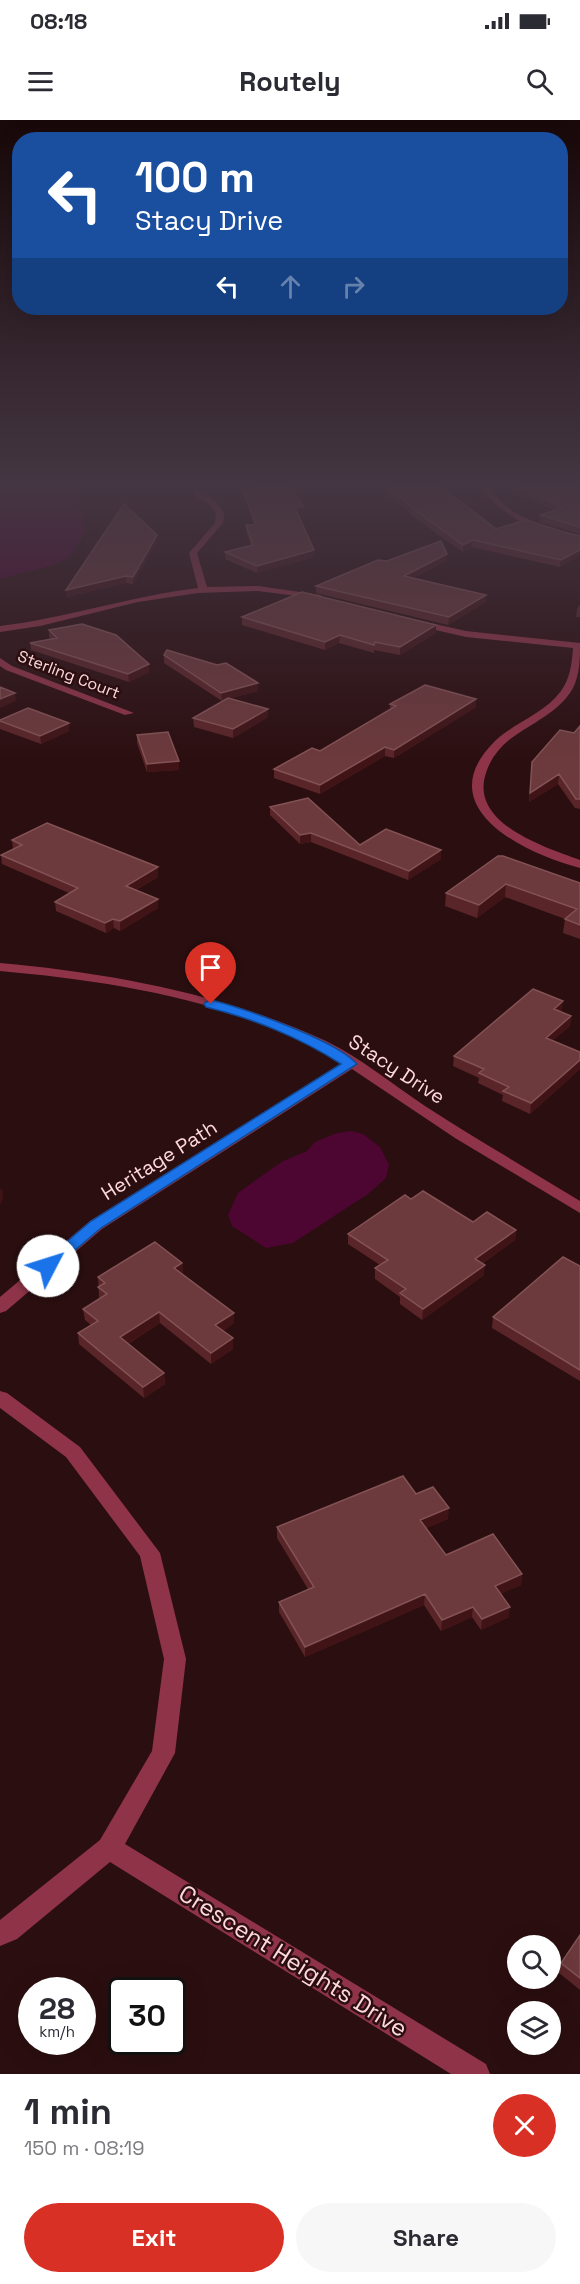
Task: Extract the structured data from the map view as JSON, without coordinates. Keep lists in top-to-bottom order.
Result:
{
  "streets": {
    "street": [
      "Sterling Court",
      "Stacy Drive",
      "Heritage Path",
      "Crescent Heights Drive"
    ]
  },
  "crossings": [
    ["Stacy Drive", "Heritage Path"]
  ],
  "page": {
    "status": "08:18",
    "header": "Routely",
    "turn": ["100 m", "Stacy Drive"],
    "speed": "28 km/h",
    "limit": "30",
    "heading": ["1 min", "150 m · 08:19"],
    "buttons": ["Exit", "Share"]
  }
}
